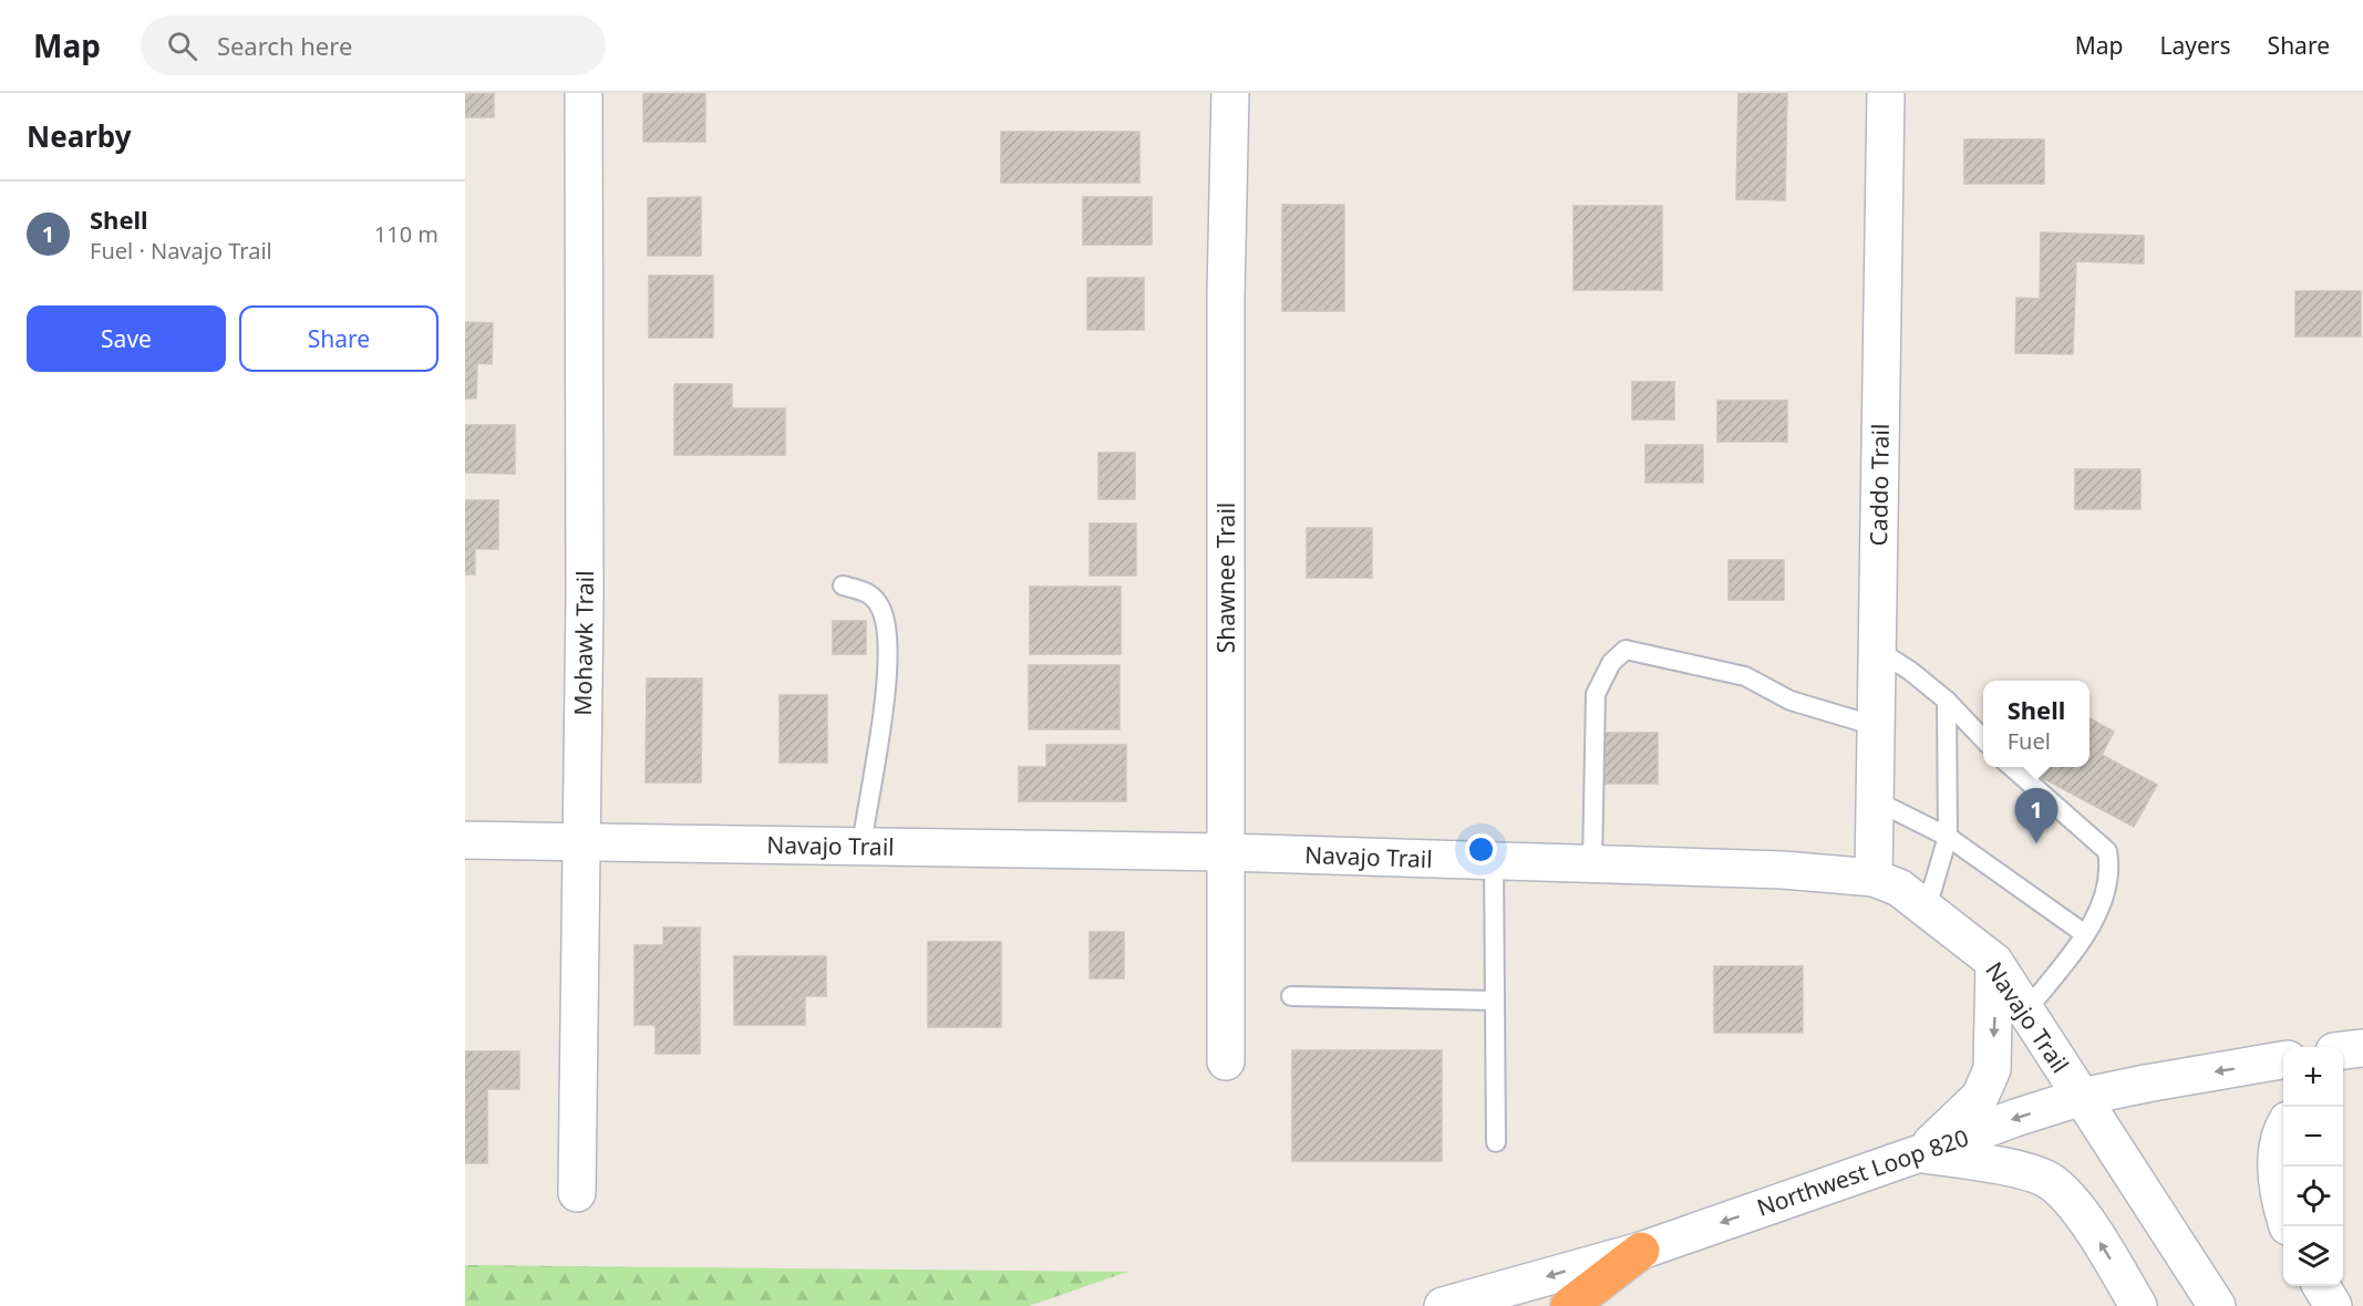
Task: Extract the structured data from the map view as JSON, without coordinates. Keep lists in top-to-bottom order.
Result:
{
  "streets": {
    "street": [
      "Caddo Trail",
      "Shawnee Trail",
      "Mohawk Trail",
      "Navajo Trail",
      "Northwest Loop 820"
    ]
  },
  "crossings": [
    ["Caddo Trail", "Navajo Trail"],
    ["Shawnee Trail", "Navajo Trail"],
    ["Mohawk Trail", "Navajo Trail"],
    ["Navajo Trail", "Northwest Loop 820"]
  ],
  "one_way": ["Northwest Loop 820"],
  "page": {
    "header": "Map",
    "search": "Search here",
    "nav": ["Map", "Layers", "Share"],
    "heading": "Nearby",
    "list": [
      {
        "mark": "1",
        "name": "Shell",
        "note": "Fuel · Navajo Trail",
        "value": "110 m"
      }
    ],
    "buttons": ["Save", "Share"],
    "popup": ["Shell", "Fuel"],
    "pins": "1",
    "map_buttons": ["+", "−"]
  }
}
